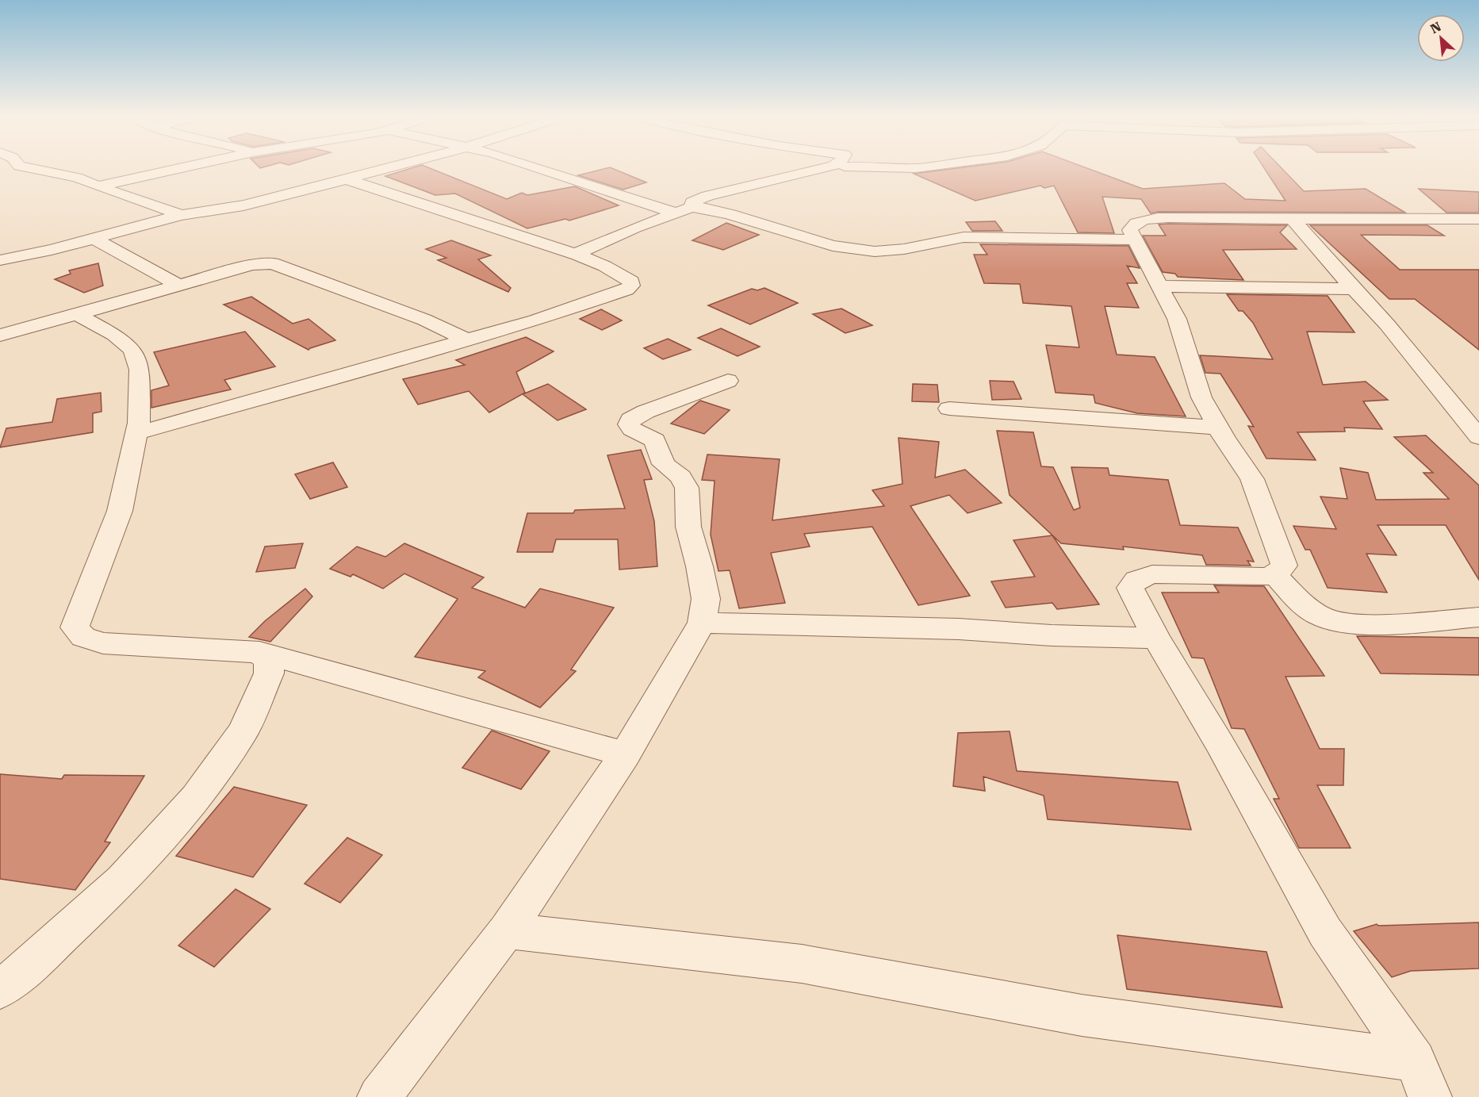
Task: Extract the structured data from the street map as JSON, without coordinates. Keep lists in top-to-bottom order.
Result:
{
  "north": "top left"
}
